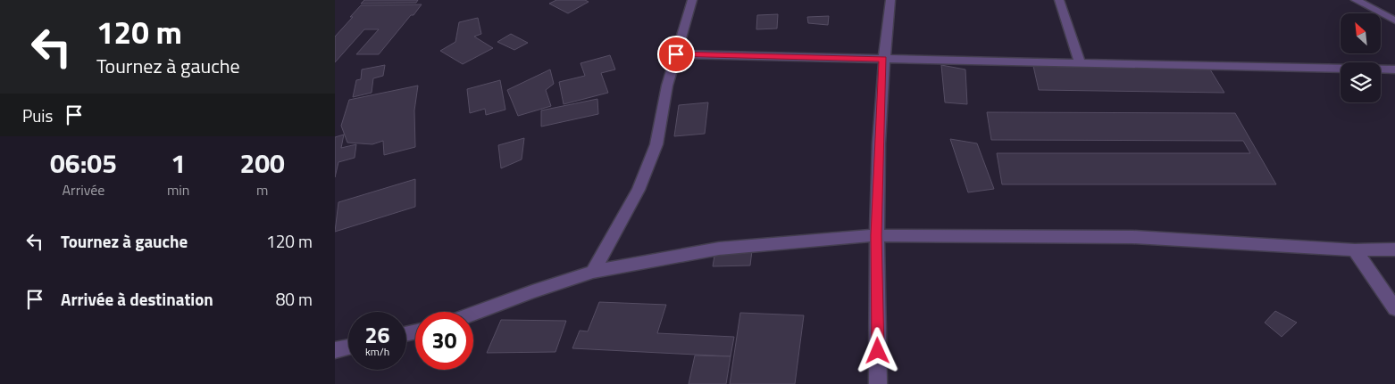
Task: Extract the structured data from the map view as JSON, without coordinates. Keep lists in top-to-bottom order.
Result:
{
  "north": "top left",
  "page": {
    "turn": ["120 m", "Tournez à gauche"],
    "then": "Puis",
    "eta": [
      "06:05",
      "Arrivée",
      "1",
      "min",
      "200",
      "m"
    ],
    "list": [
      {
        "name": "Tournez à gauche",
        "value": "120 m"
      },
      {
        "name": "Arrivée à destination",
        "value": "80 m"
      }
    ],
    "speed": "26 km/h",
    "limit": "30"
  }
}
